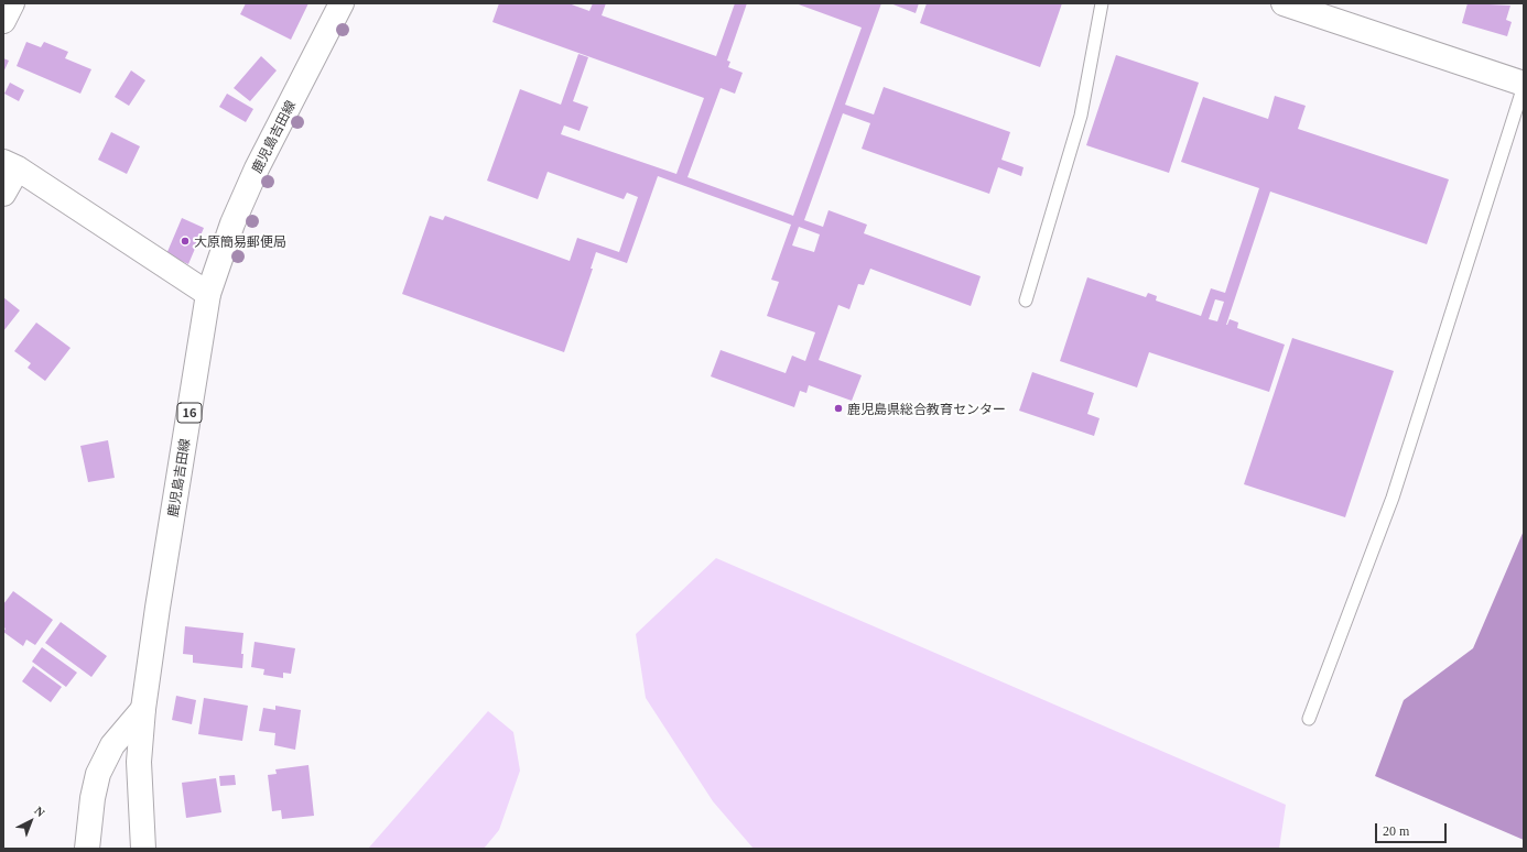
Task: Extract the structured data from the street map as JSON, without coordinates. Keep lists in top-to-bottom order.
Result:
{
  "streets": {
    "main road": ["鹿児島吉田線", "16"]
  },
  "places": ["大原簡易郵便局", "鹿児島県総合教育センター"],
  "scale_bar": "20 m",
  "north": "top right"
}
